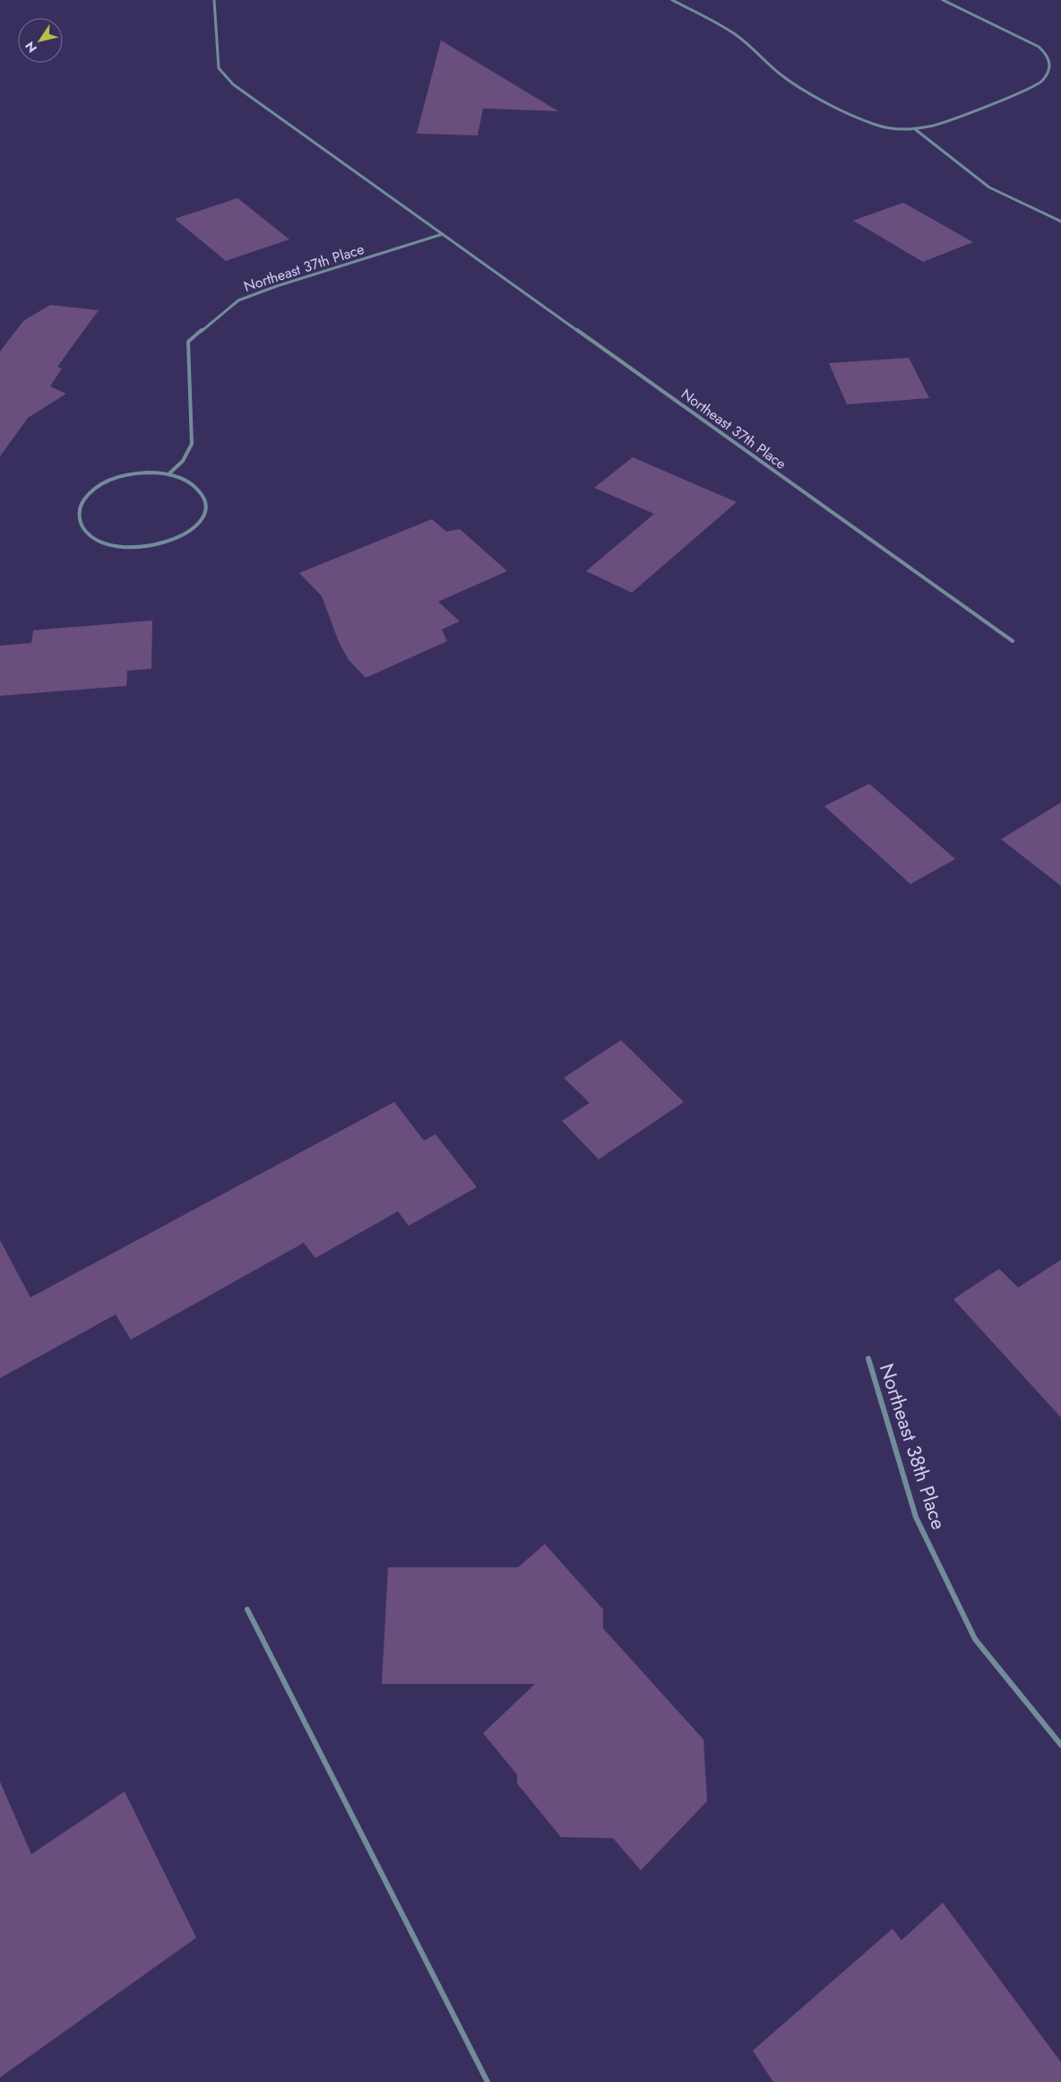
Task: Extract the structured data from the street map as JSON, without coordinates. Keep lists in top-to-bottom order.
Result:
{
  "streets": {
    "street": ["Northeast 37th Place", "Northeast 38th Place"]
  },
  "north": "bottom left"
}
